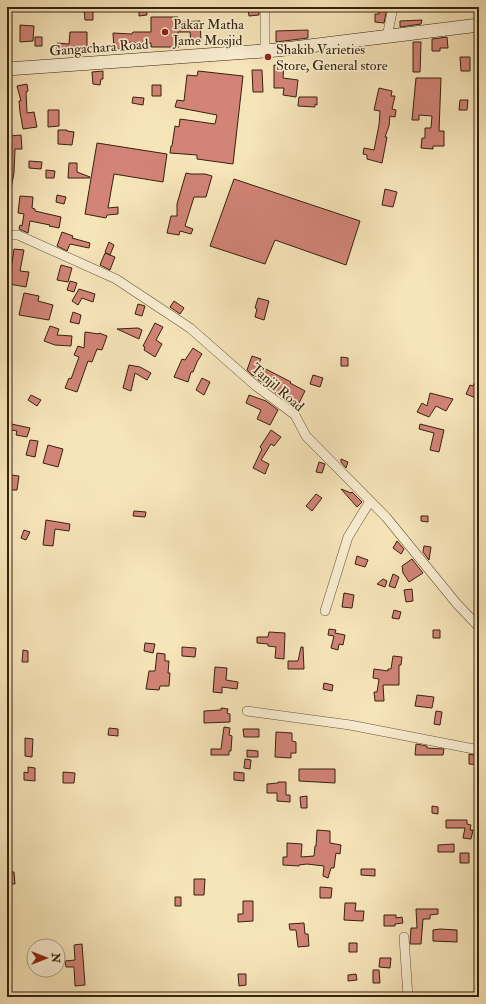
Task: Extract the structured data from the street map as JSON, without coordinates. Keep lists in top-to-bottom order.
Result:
{
  "streets": {
    "main road": ["Gangachara Road"],
    "street": ["Tanjil Road"]
  },
  "places": ["Pakar Matha Jame Mosjid", "Shakib Varieties Store, General store"],
  "north": "right"
}
